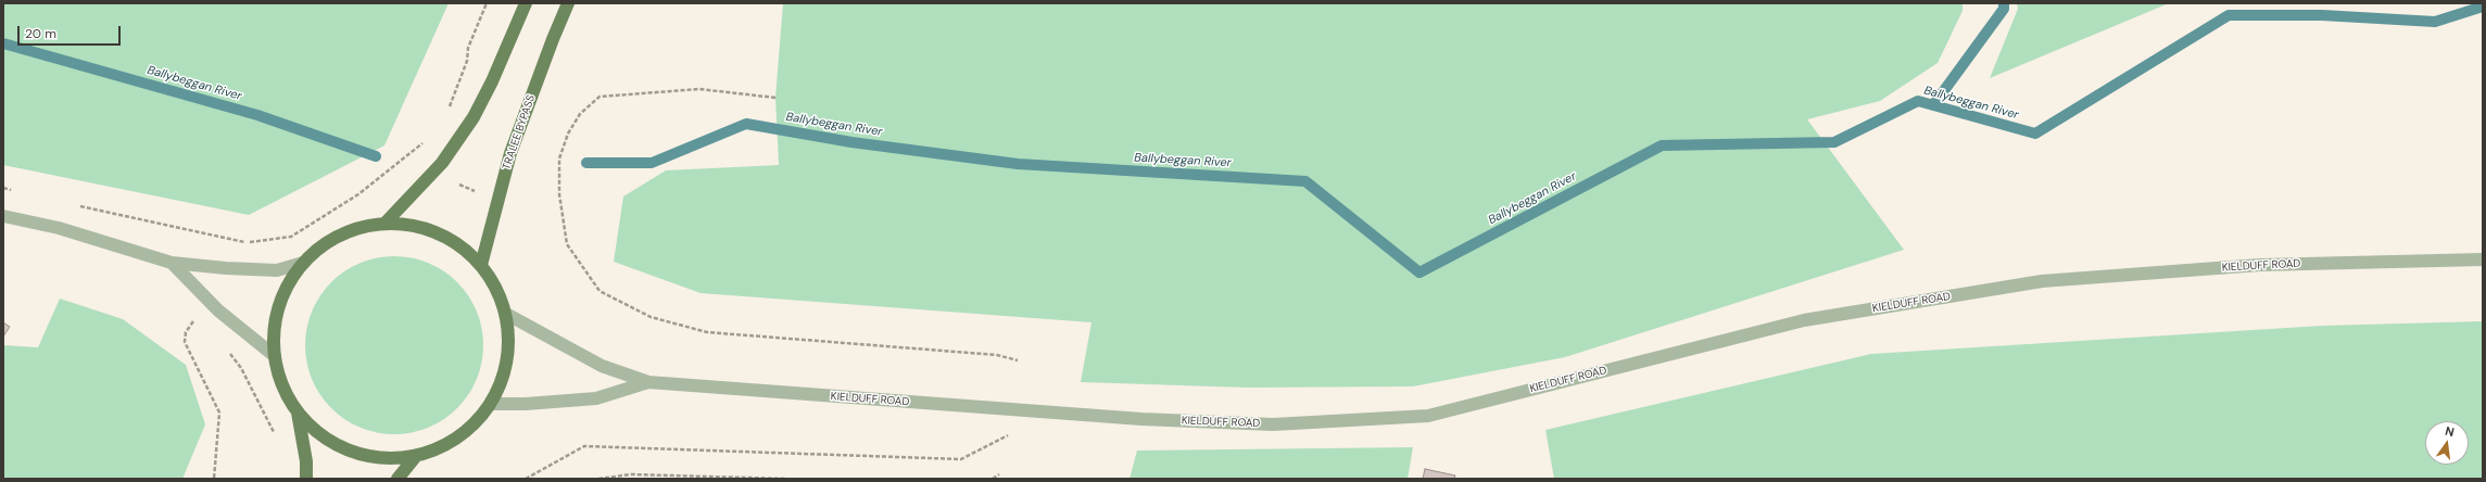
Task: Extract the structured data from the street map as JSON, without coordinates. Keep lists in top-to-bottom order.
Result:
{
  "streets": {
    "main road": ["TRALEE BYPASS"],
    "street": ["KIELDUFF ROAD"]
  },
  "water": ["Ballybeggan River"],
  "scale_bar": "20 m",
  "north": "top"
}
